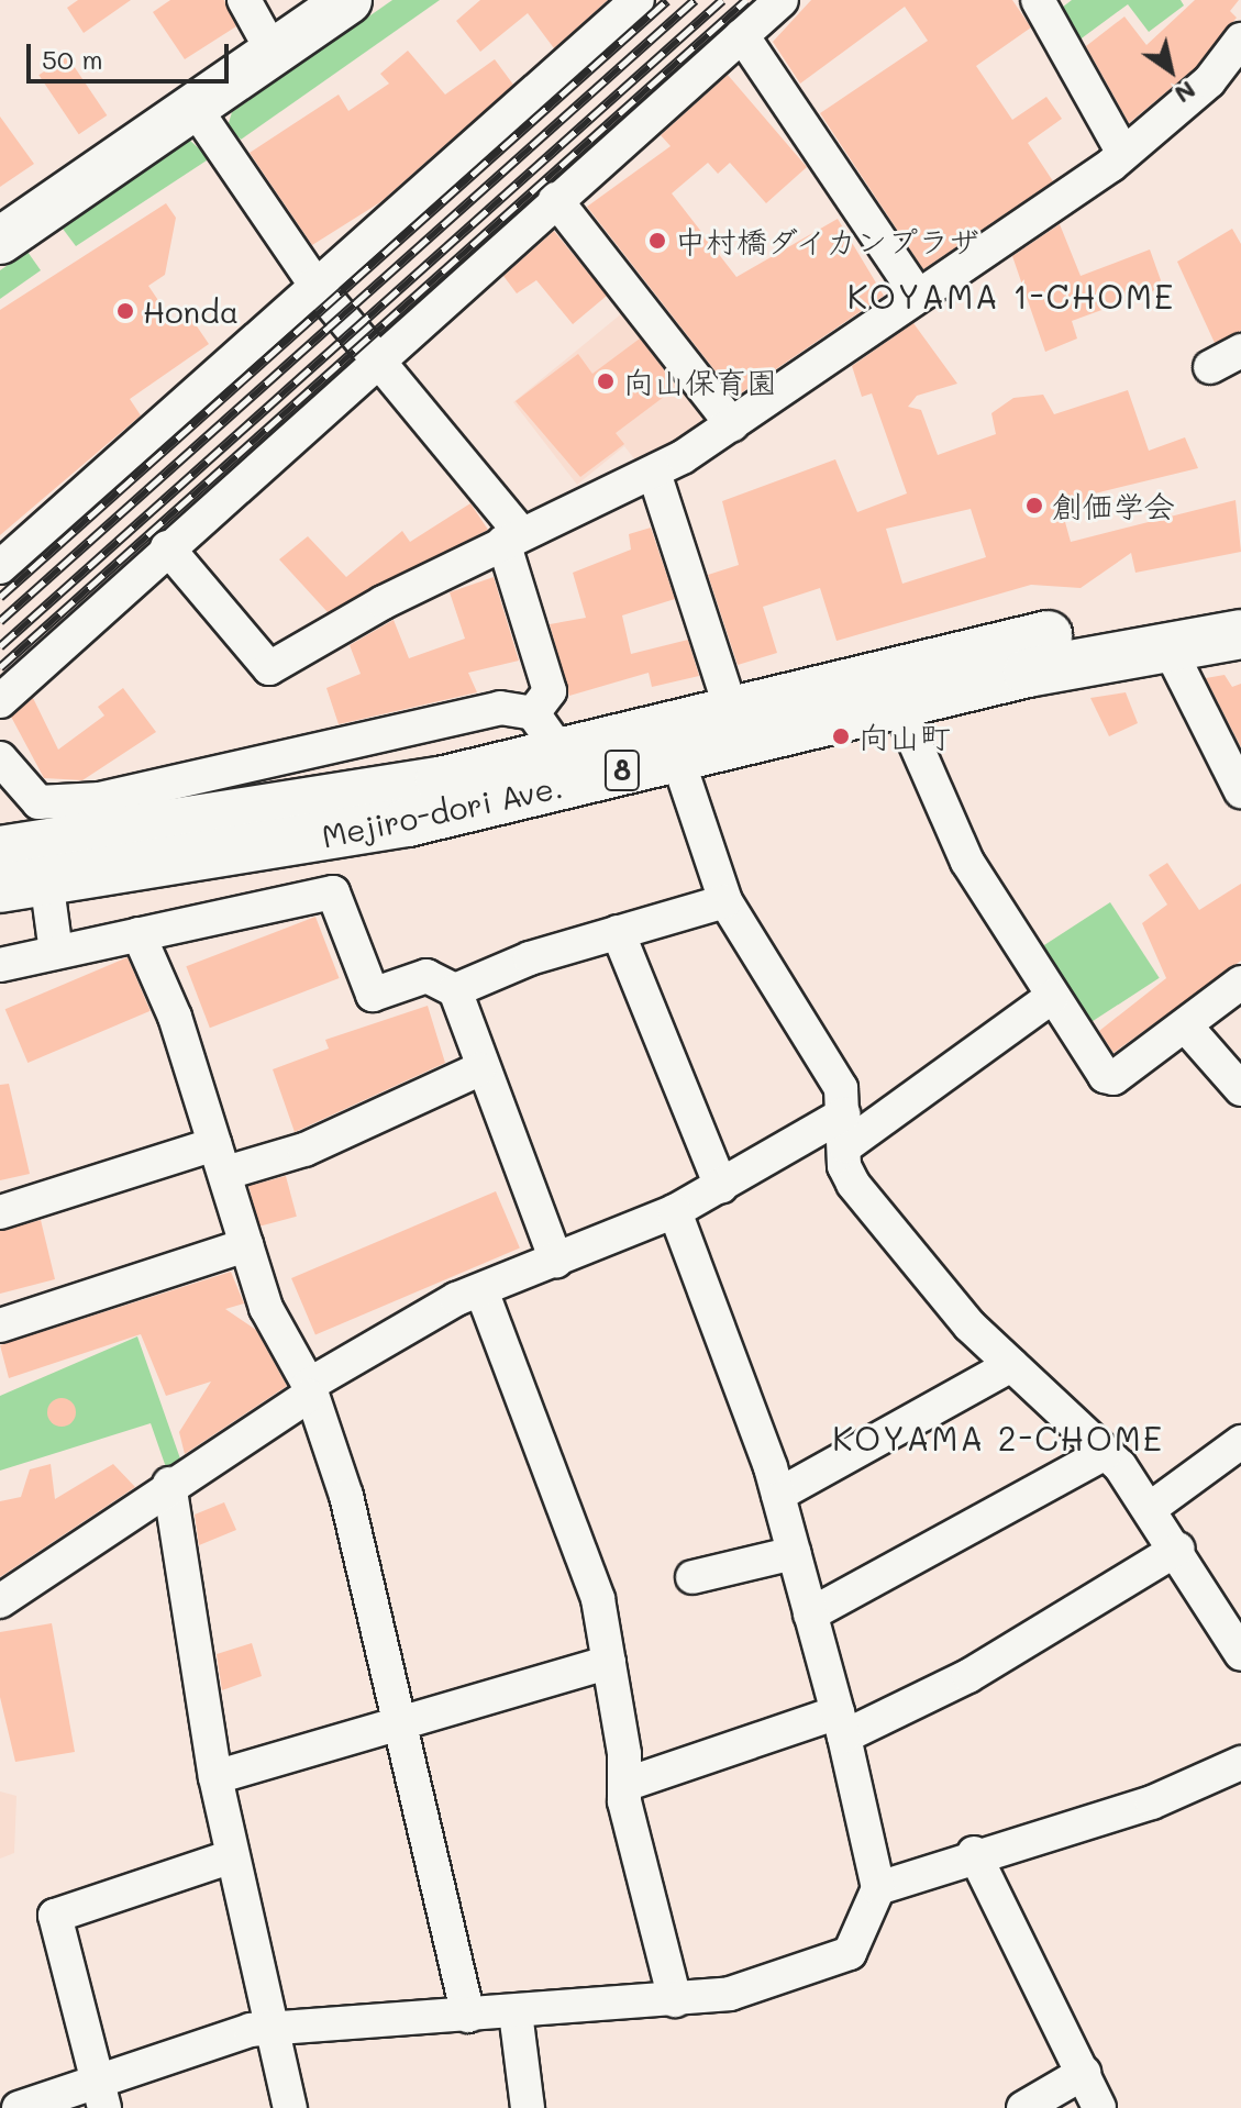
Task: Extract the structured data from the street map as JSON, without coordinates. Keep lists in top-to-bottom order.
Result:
{
  "streets": {
    "main road": ["8", "Mejiro-dori Ave."]
  },
  "districts": ["KOYAMA 1-CHOME", "KOYAMA 2-CHOME"],
  "places": [
    "中村橋ダイカンプラザ",
    "Honda",
    "向山保育園",
    "創価学会",
    "向山町"
  ],
  "scale_bar": "50 m",
  "north": "bottom right"
}
